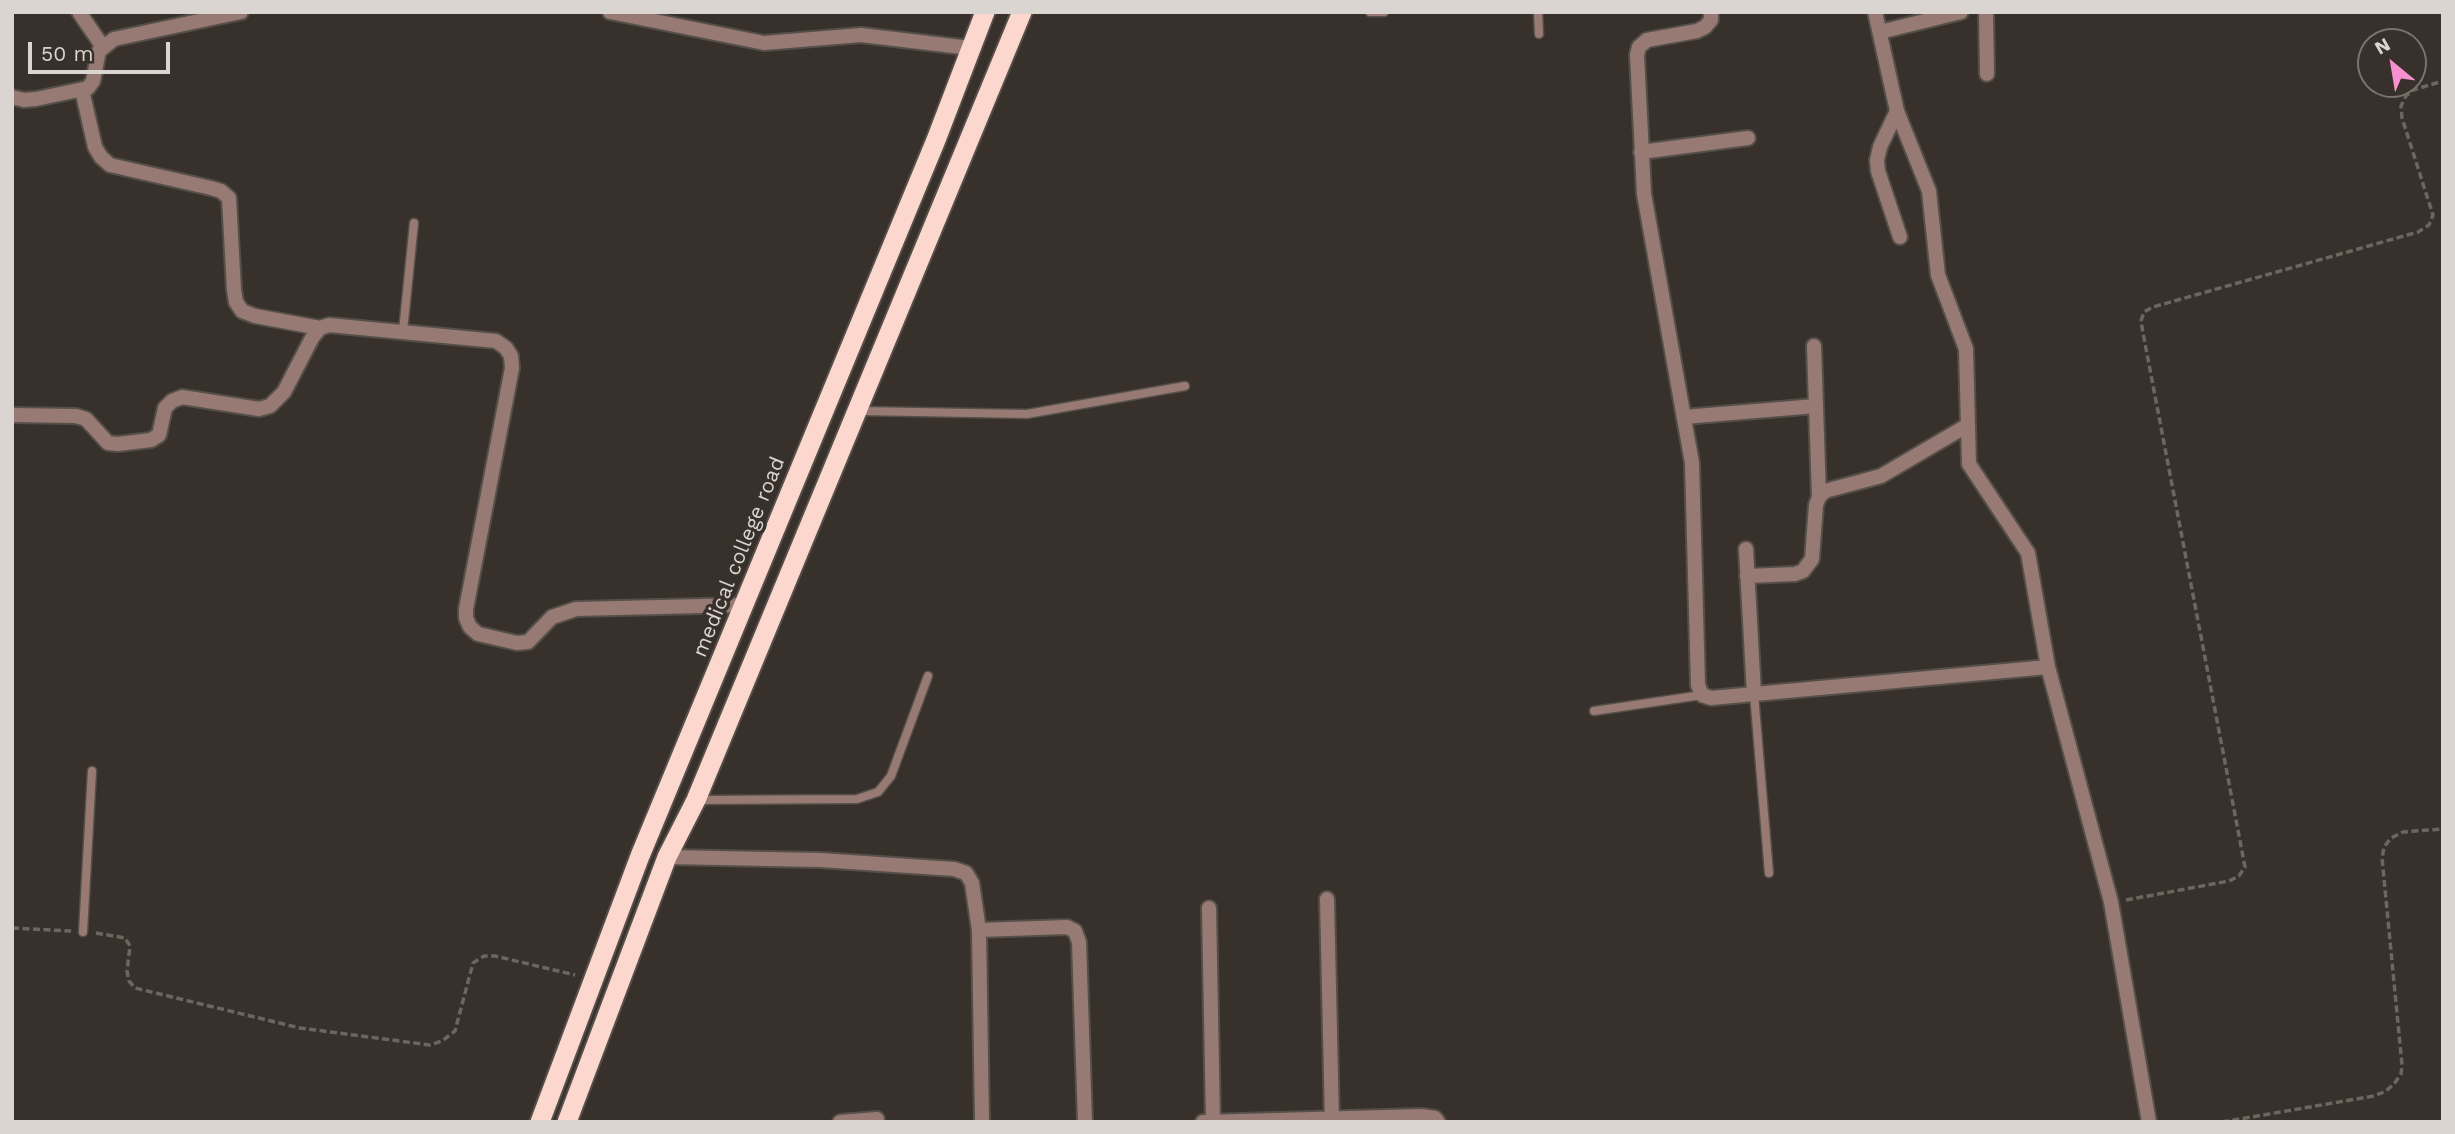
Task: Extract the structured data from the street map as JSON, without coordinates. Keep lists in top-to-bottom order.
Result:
{
  "streets": {
    "highway": ["medical college road"]
  },
  "scale_bar": "50 m",
  "north": "top left"
}
